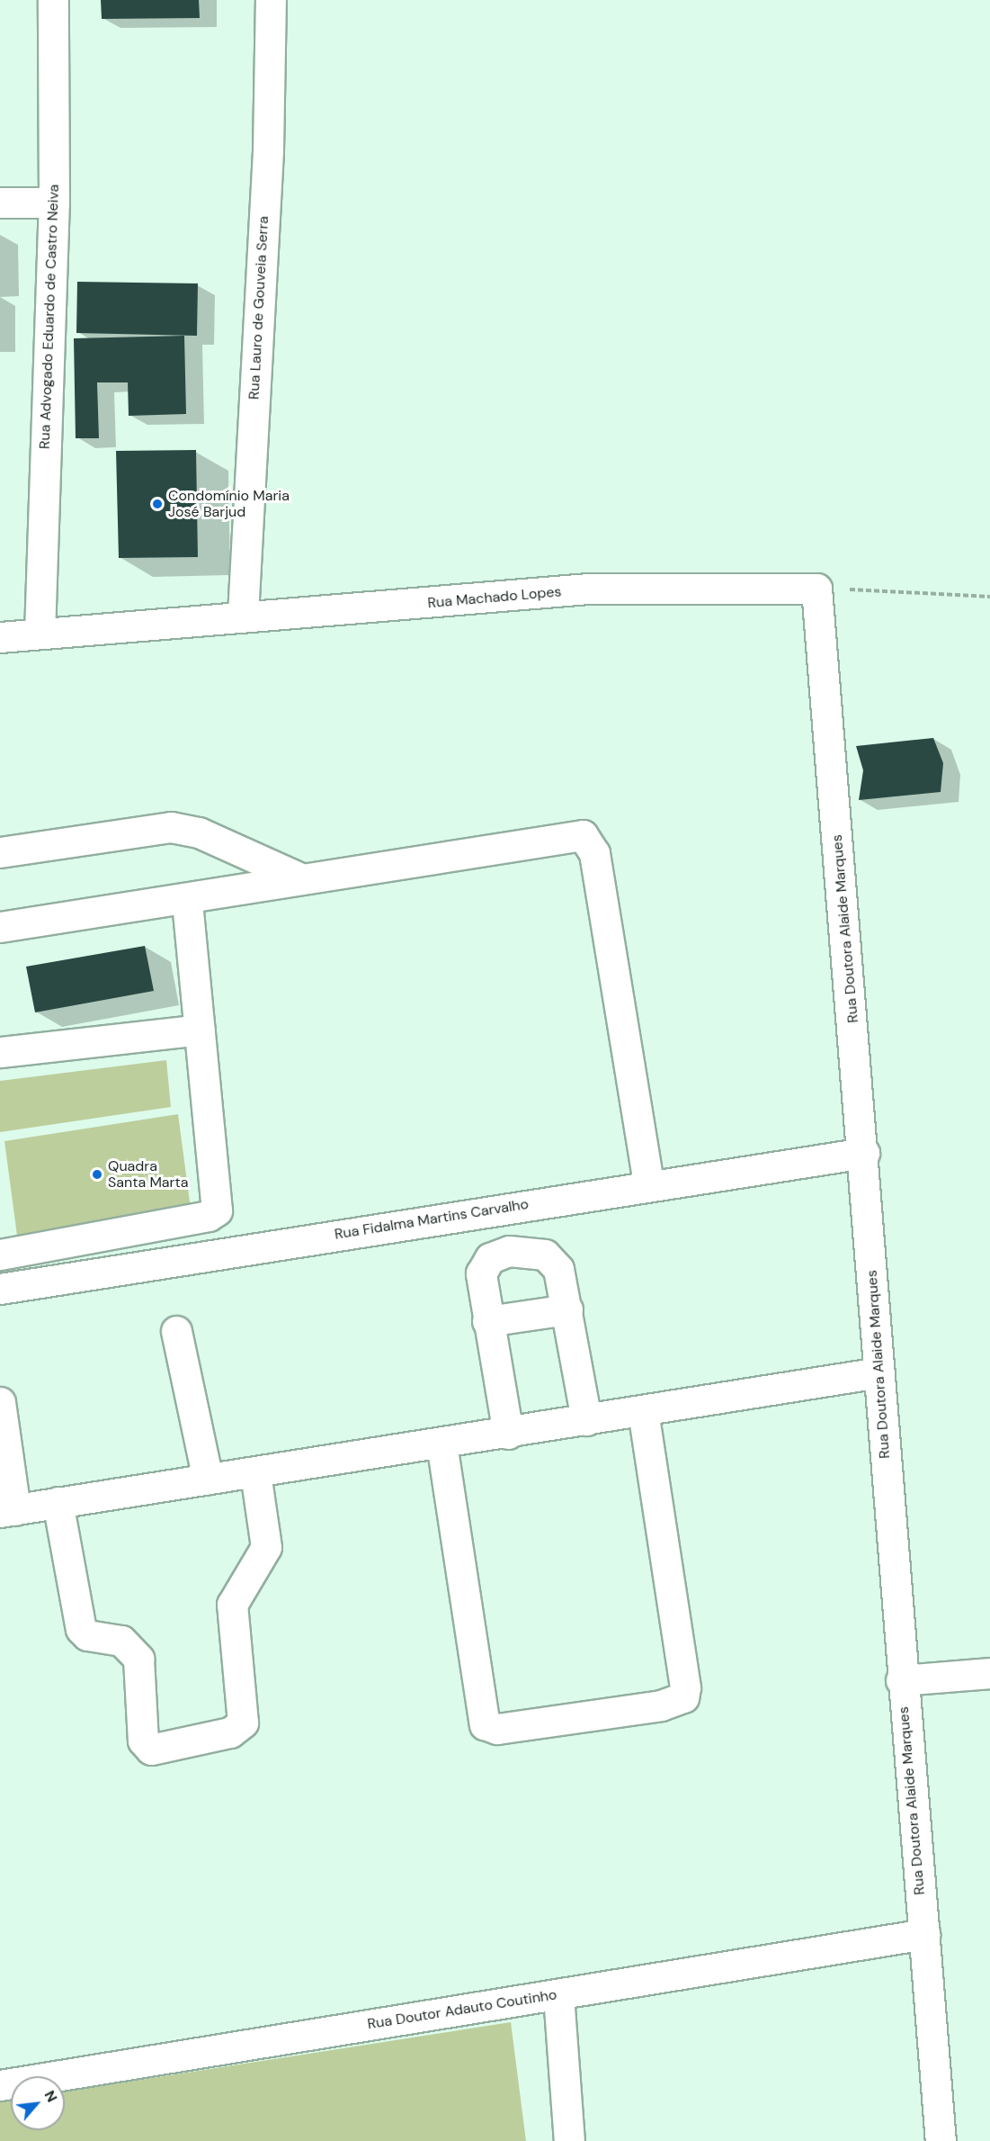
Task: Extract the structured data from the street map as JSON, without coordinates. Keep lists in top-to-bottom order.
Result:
{
  "streets": {
    "street": [
      "Rua Lauro de Gouveia Serra",
      "Rua Advogado Eduardo de Castro Neiva",
      "Rua Machado Lopes",
      "Rua Doutora Alaide Marques",
      "Rua Fidalma Martins Carvalho",
      "Rua Doutor Adauto Coutinho"
    ]
  },
  "crossings": [
    ["Rua Lauro de Gouveia Serra", "Rua Machado Lopes"],
    ["Rua Advogado Eduardo de Castro Neiva", "Rua Machado Lopes"],
    ["Rua Machado Lopes", "Rua Doutora Alaide Marques"],
    ["Rua Doutora Alaide Marques", "Rua Fidalma Martins Carvalho"],
    ["Rua Doutora Alaide Marques", "Rua Doutor Adauto Coutinho"]
  ],
  "places": ["Condomínio Maria José Barjud", "Quadra Santa Marta"],
  "north": "top right"
}
